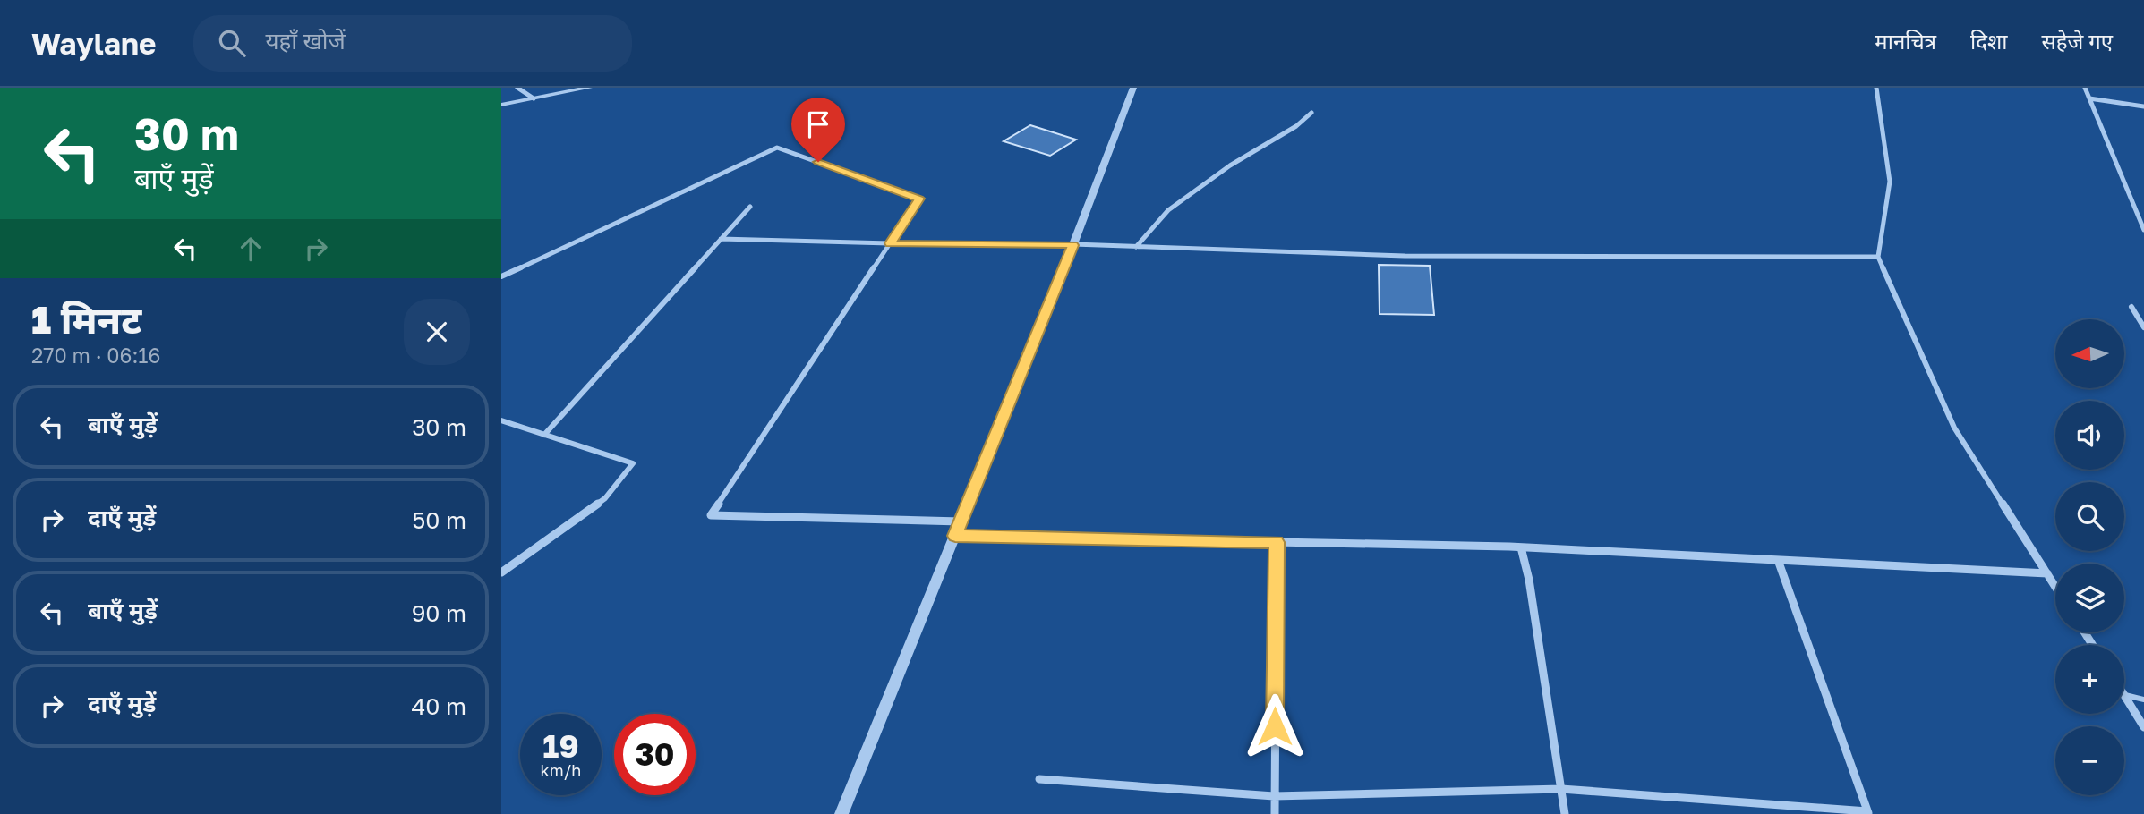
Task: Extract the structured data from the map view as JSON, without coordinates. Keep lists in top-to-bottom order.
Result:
{
  "north": "left",
  "page": {
    "header": "Waylane",
    "search": "यहाँ खोजें",
    "nav": ["मानचित्र", "दिशा", "सहेजे गए"],
    "turn": ["30 m", "बाएँ मुड़ें"],
    "heading": ["1 मिनट", "270 m · 06:16"],
    "map_buttons": ["+", "−"],
    "list": [
      {
        "name": "बाएँ मुड़ें",
        "value": "30 m"
      },
      {
        "name": "दाएँ मुड़ें",
        "value": "50 m"
      },
      {
        "name": "बाएँ मुड़ें",
        "value": "90 m"
      },
      {
        "name": "दाएँ मुड़ें",
        "value": "40 m"
      }
    ],
    "speed": "19 km/h",
    "limit": "30"
  }
}
